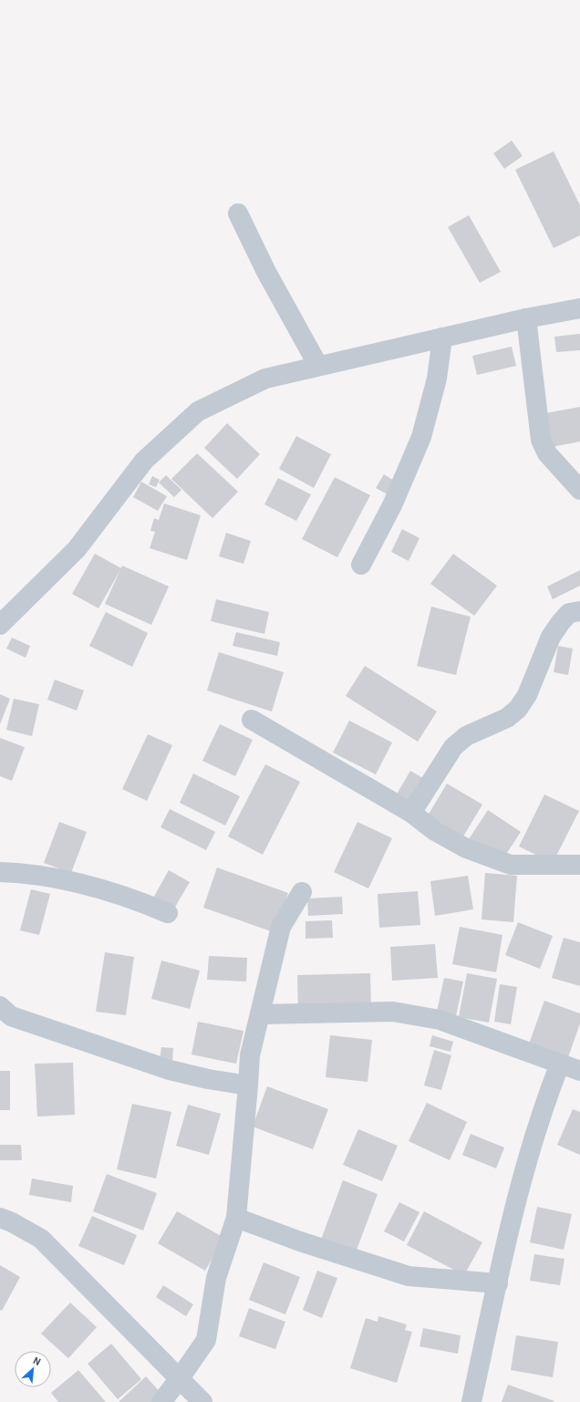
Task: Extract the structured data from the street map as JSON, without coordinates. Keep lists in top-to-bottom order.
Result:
{
  "north": "top right"
}
